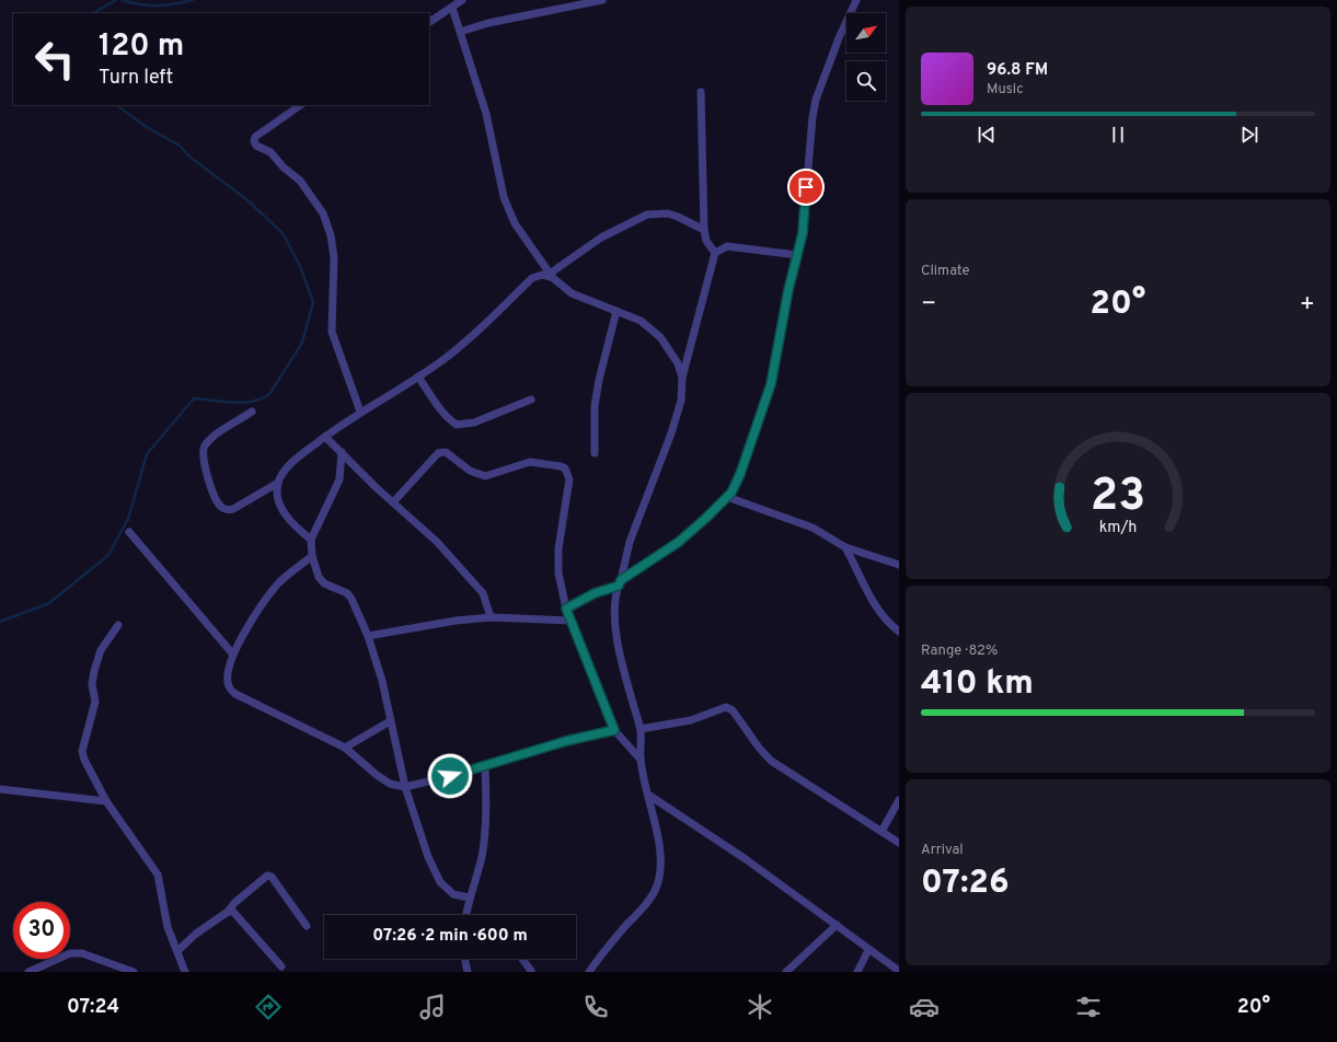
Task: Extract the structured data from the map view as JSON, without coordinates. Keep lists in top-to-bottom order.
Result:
{
  "north": "top right",
  "page": {
    "turn": ["120 m", "Turn left"],
    "song": ["96.8 FM", "Music"],
    "tile": [
      "Climate",
      ["Range · 82%", "410 km"],
      ["Arrival", "07:26"]
    ],
    "heat": ["−", "20°", "+"],
    "limit": "30",
    "trip": "07:26 · 2 min · 600 m",
    "tabs": ["07:24", "20°"],
    "gauge": ["23", "km/h"]
  }
}
